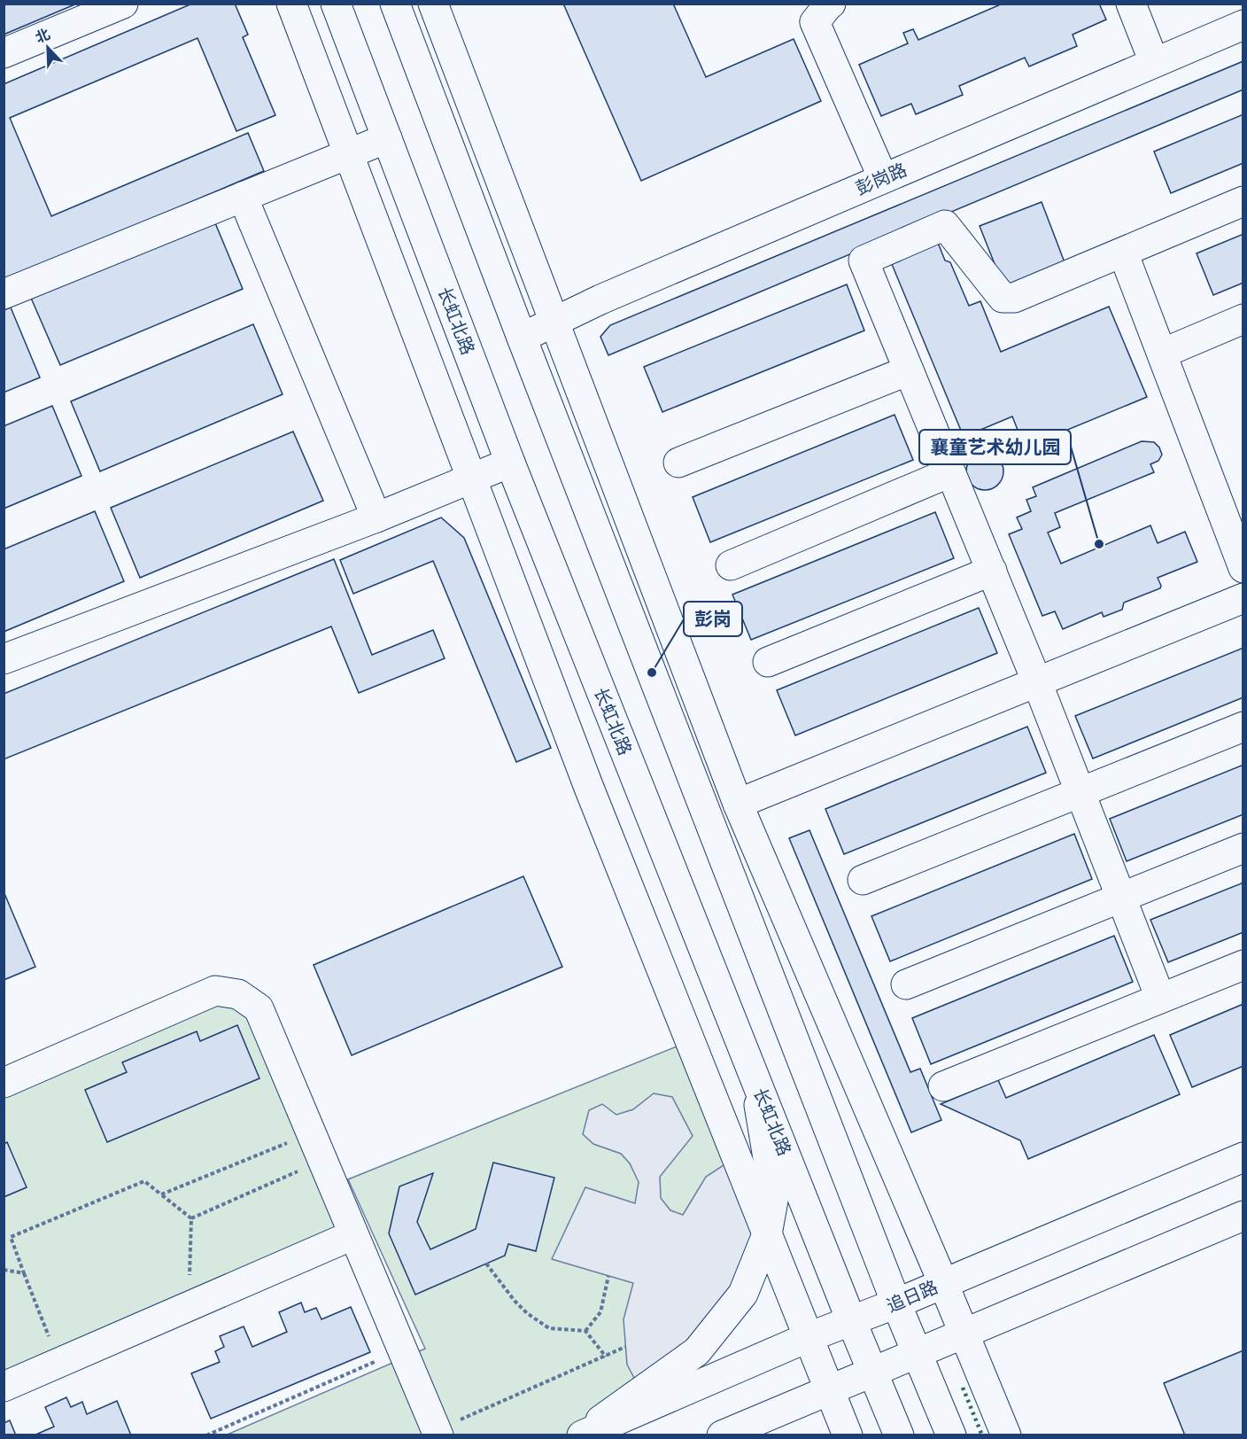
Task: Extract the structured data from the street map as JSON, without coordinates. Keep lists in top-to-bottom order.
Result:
{
  "streets": {
    "main road": ["彭岗路", "长虹北路", "追日路"]
  },
  "crossings": [
    ["长虹北路", "追日路"]
  ],
  "places": ["襄童艺术幼儿园", "彭岗"],
  "north": "top left"
}
